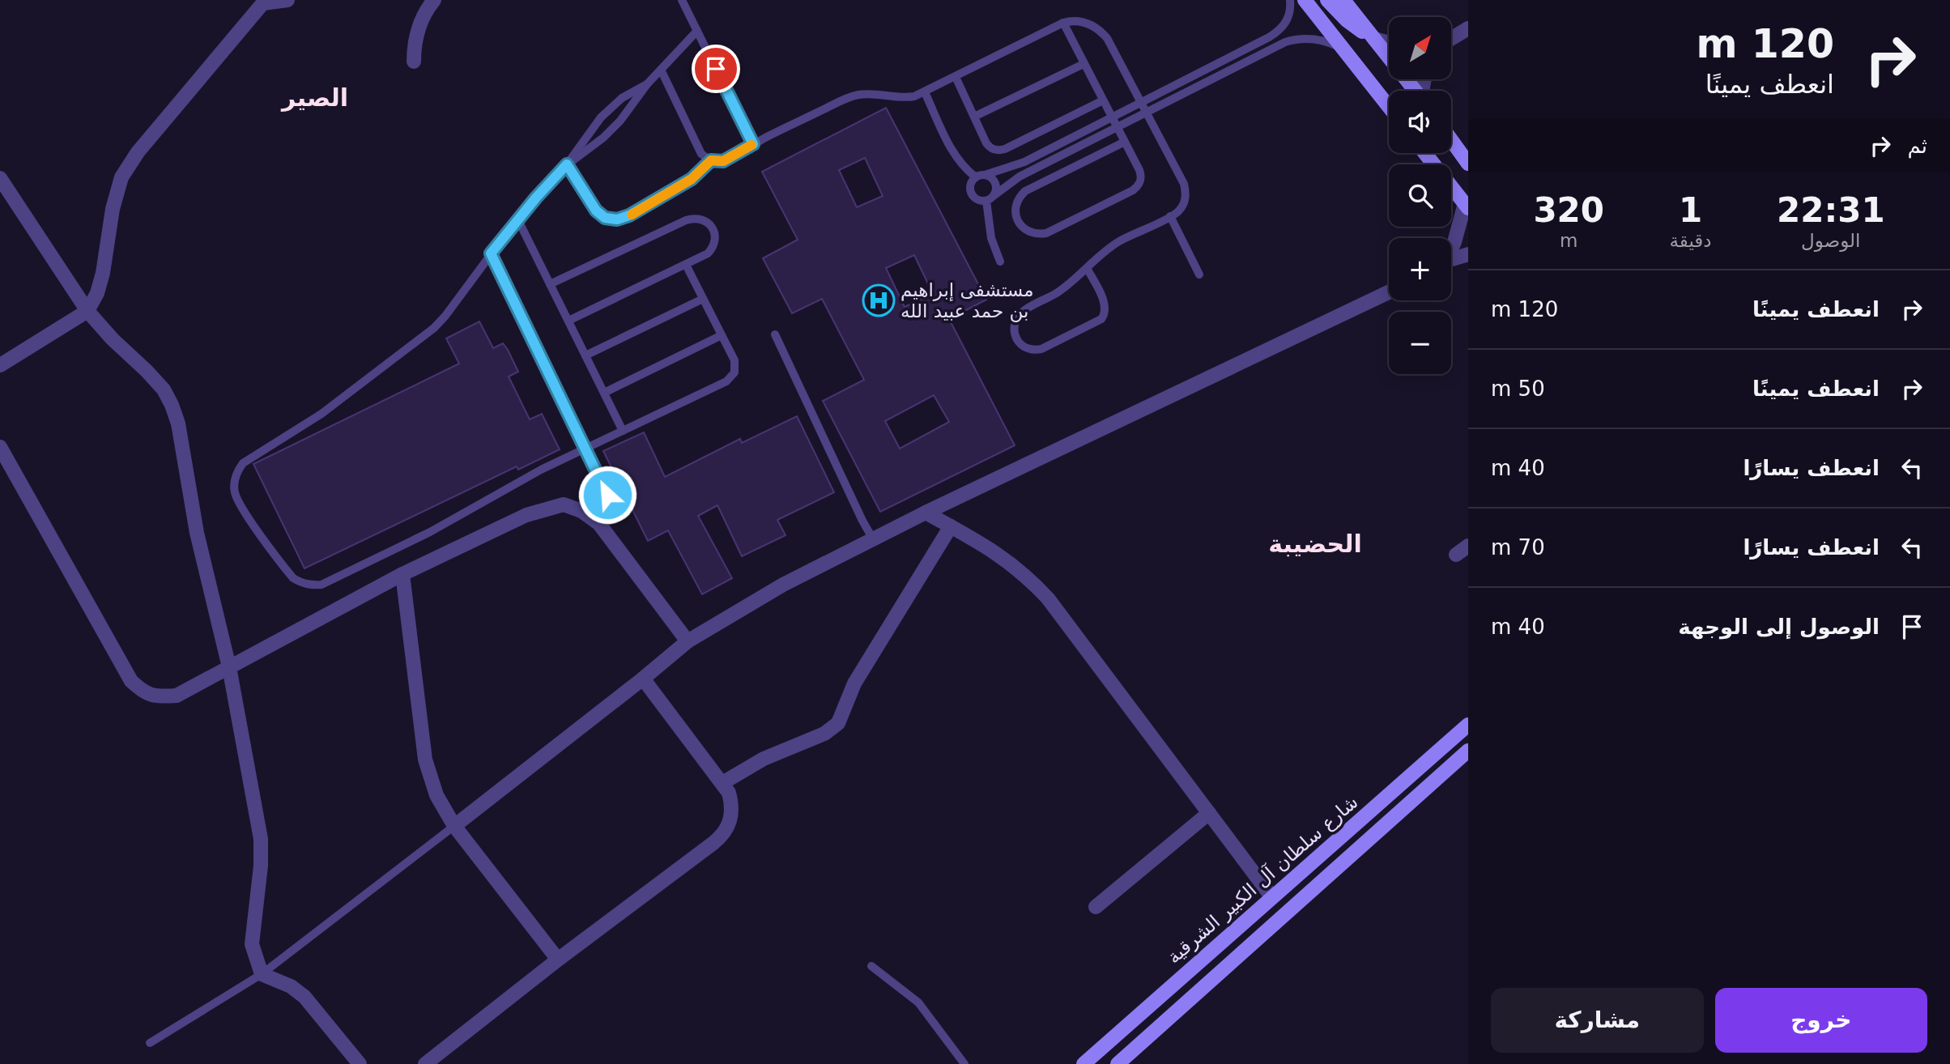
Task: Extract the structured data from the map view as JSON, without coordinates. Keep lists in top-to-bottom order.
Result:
{
  "streets": {
    "main road": ["شارع سلطان آل الكبير الشرقية"]
  },
  "districts": ["الصير", "الحضيبة"],
  "places": {
    "hospital": ["مستشفى إبراهيم بن حمد عبيد الله"]
  },
  "north": "top right",
  "page": {
    "turn": ["120 m", "انعطف يمينًا"],
    "map_buttons": ["+", "−"],
    "then": "ثم",
    "eta": [
      "22:31",
      "الوصول",
      "1",
      "دقيقة",
      "320",
      "m"
    ],
    "list": [
      {
        "name": "انعطف يمينًا",
        "value": "120 m"
      },
      {
        "name": "انعطف يمينًا",
        "value": "50 m"
      },
      {
        "name": "انعطف يسارًا",
        "value": "40 m"
      },
      {
        "name": "انعطف يسارًا",
        "value": "70 m"
      },
      {
        "name": "الوصول إلى الوجهة",
        "value": "40 m"
      }
    ],
    "buttons": ["خروج", "مشاركة"]
  }
}
